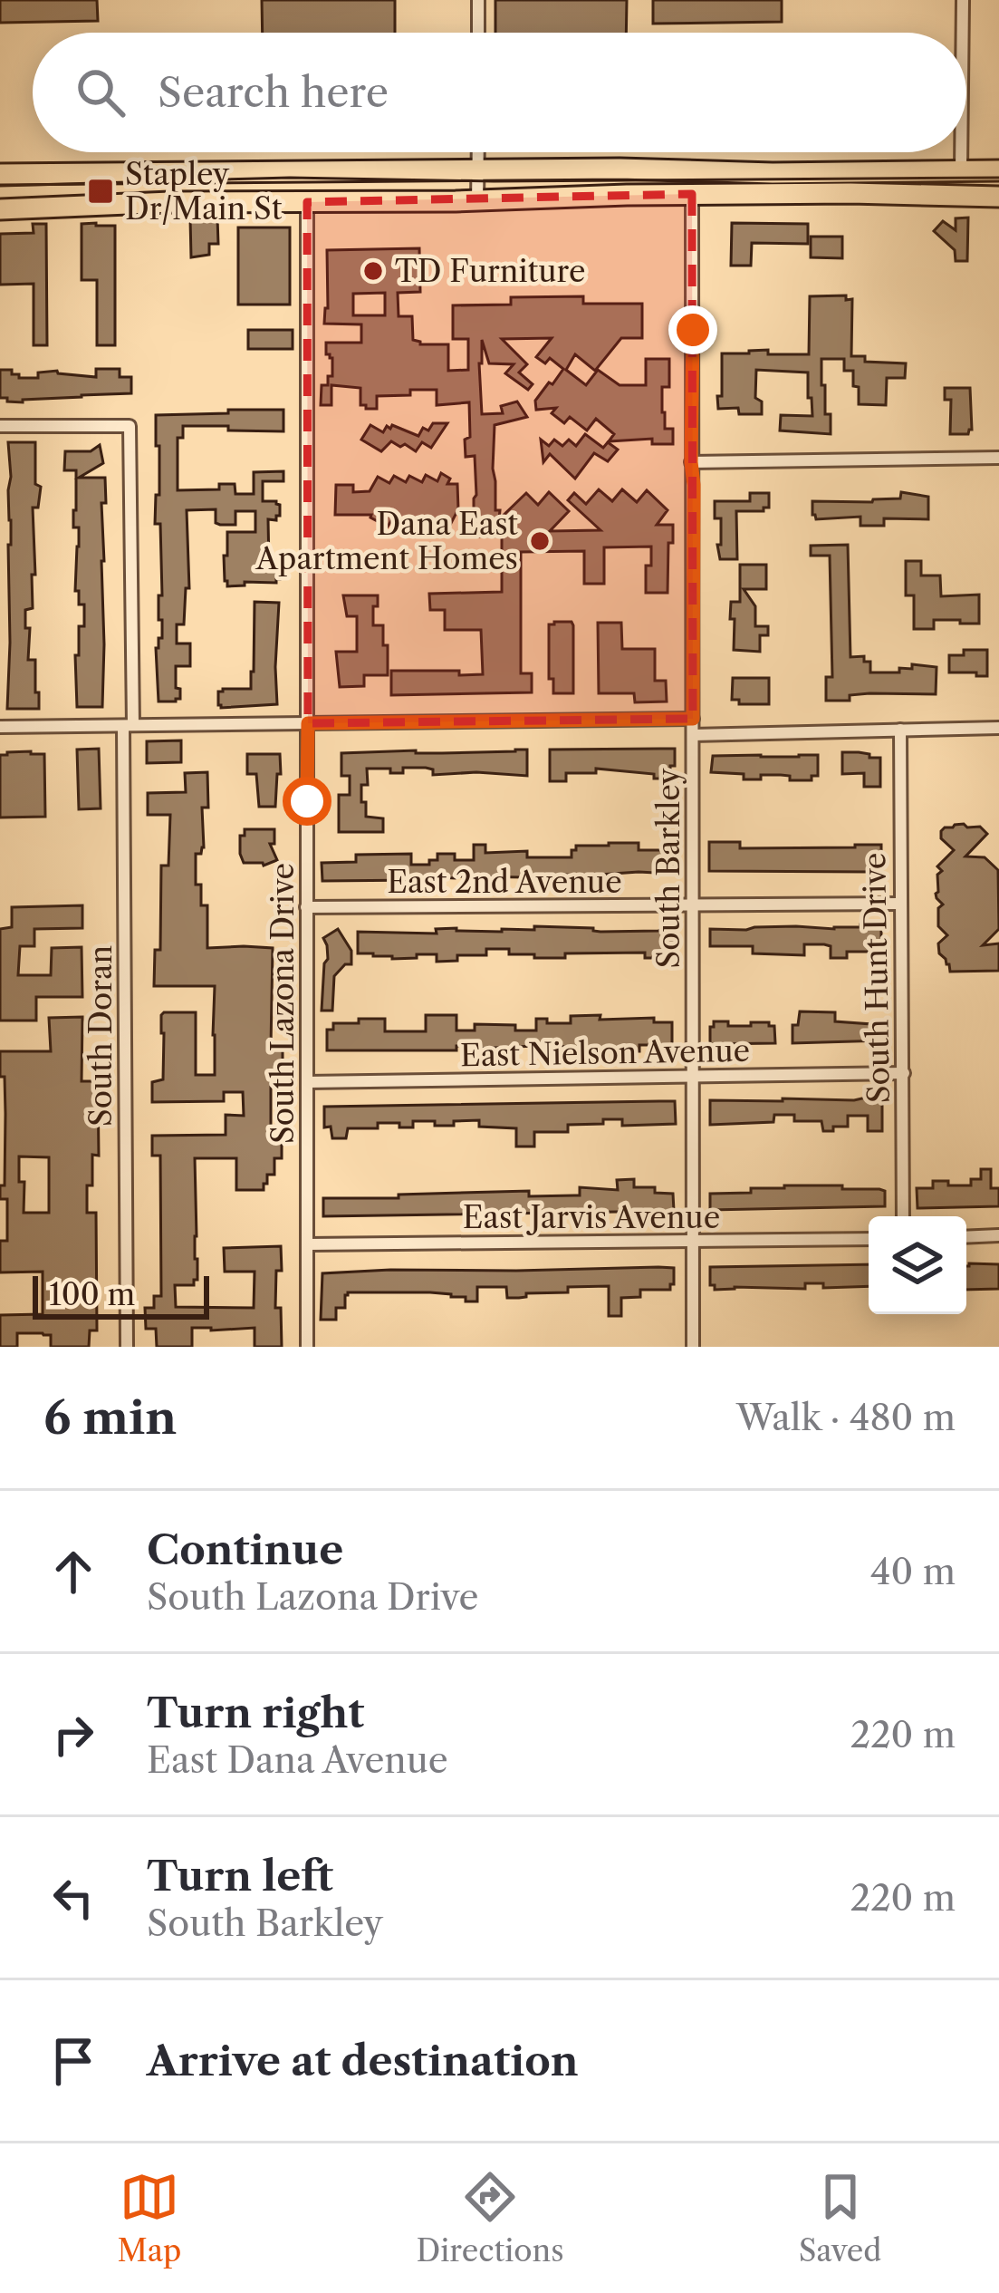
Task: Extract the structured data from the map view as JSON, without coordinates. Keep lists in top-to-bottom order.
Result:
{
  "streets": {
    "street": [
      "South Barkley",
      "East 2nd Avenue",
      "South Hunt Drive",
      "South Lazona Drive",
      "South Doran",
      "East Nielson Avenue",
      "East Jarvis Avenue"
    ]
  },
  "crossings": [
    ["South Barkley", "East 2nd Avenue"],
    ["South Barkley", "East Nielson Avenue"],
    ["South Barkley", "East Jarvis Avenue"],
    ["East 2nd Avenue", "South Hunt Drive"],
    ["East 2nd Avenue", "South Lazona Drive"],
    ["South Hunt Drive", "East Nielson Avenue"],
    ["South Lazona Drive", "East Nielson Avenue"],
    ["South Lazona Drive", "East Jarvis Avenue"]
  ],
  "places": {
    "transit": ["Stapley Dr/Main St"],
    "other": ["TD Furniture", "Dana East Apartment Homes"]
  },
  "scale_bar": "100 m",
  "page": {
    "search": "Search here",
    "scale": "100 m",
    "heading": ["6 min", "Walk · 480 m"],
    "list": [
      ["Continue", "South Lazona Drive", "40 m"],
      ["Turn right", "East Dana Avenue", "220 m"],
      ["Turn left", "South Barkley", "220 m"],
      "Arrive at destination"
    ],
    "nav": ["Map", "Directions", "Saved"]
  }
}
